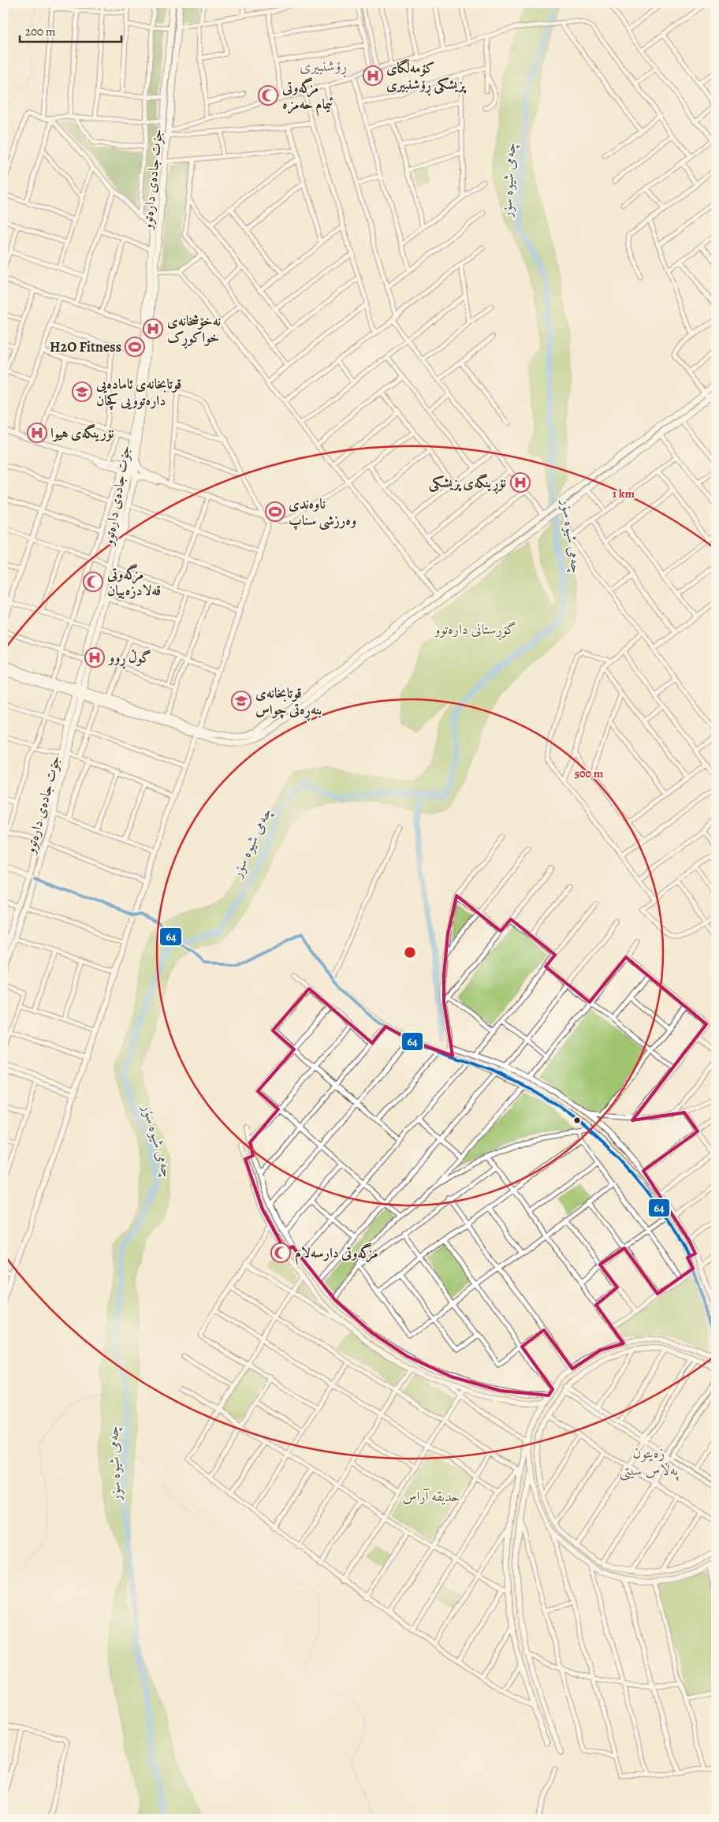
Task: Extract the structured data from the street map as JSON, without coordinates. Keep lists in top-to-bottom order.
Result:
{
  "streets": {
    "main road": ["جۆت جادەی دارەتوو"]
  },
  "districts": ["ڕۆشنبیری", "زەیتون پەڵاس سیتی"],
  "water": ["چەمی شیوە سۆر"],
  "parks": ["گۆڕستانی دارەتوو", "حديقه آراس"],
  "places": {
    "hospital": [
      "کۆمەڵگای پزیشکی ڕۆشنبیری",
      "نەخۆشخانەی خواکوڕک",
      "نۆرینگەی هیوا",
      "نۆڕینگەی پزیشکی",
      "گوڵ ڕوو"
    ],
    "mosque": ["مزگەوتی ئیمام حەمزە", "مزگەوتی قەلادزەییان", "مزگەوتی دارسەلام"],
    "sports": ["H2O Fitness", "ناوەندی وەرزشی سناپ"],
    "school or university": ["قوتابخانەی ئامادەیی دارەتوویی کچان", "قوتابخانەی بنەڕەتی چواس"]
  },
  "lines": ["transit line 64"],
  "scale_bar": "200 m",
  "rings": ["1 km", "500 m"]
}
